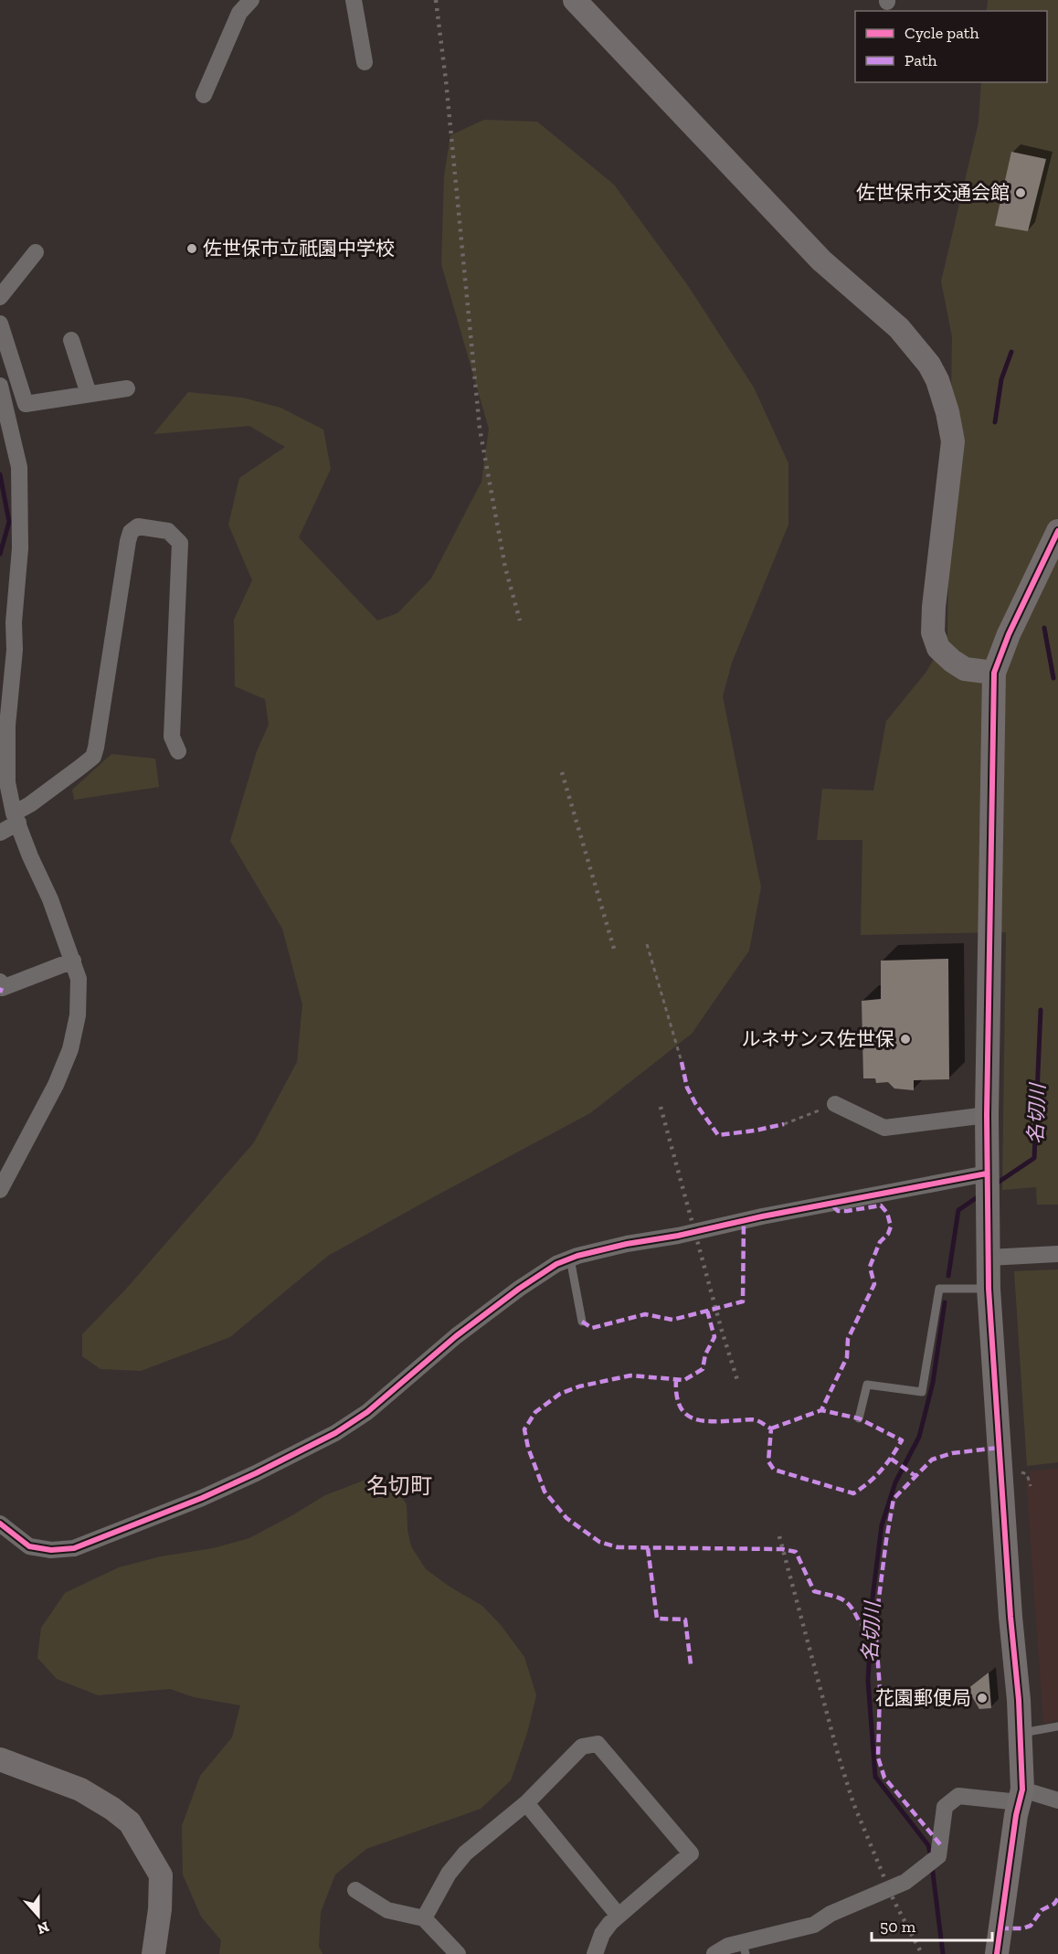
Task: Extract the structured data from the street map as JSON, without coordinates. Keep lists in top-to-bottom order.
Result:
{
  "districts": ["名切町"],
  "water": ["名切川"],
  "places": [
    "佐世保市交通会館",
    "佐世保市立祇園中学校",
    "ルネサンス佐世保",
    "花園郵便局"
  ],
  "legend": ["Cycle path", "Path"],
  "scale_bar": "50 m",
  "north": "bottom"
}
